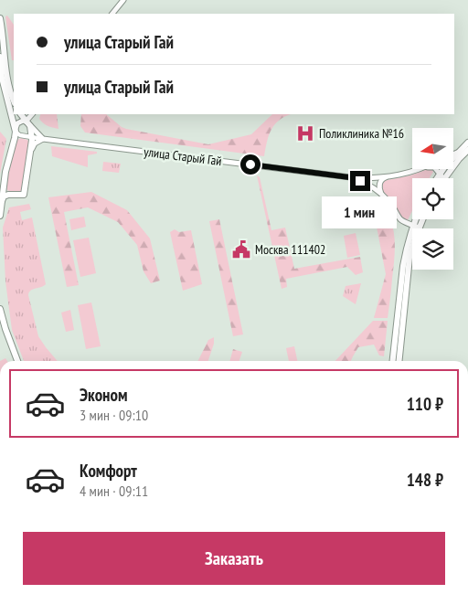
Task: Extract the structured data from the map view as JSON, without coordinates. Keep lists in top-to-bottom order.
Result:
{
  "streets": {
    "street": ["улица Старый Гай"]
  },
  "places": {
    "hospital": ["Поликлиника №16"],
    "public building": ["Москва 111402"]
  },
  "north": "left",
  "page": {
    "banner": ["улица Старый Гай", "улица Старый Гай"],
    "bubble": "1 мин",
    "list": [
      {
        "name": "Эконом",
        "note": "3 мин · 09:10",
        "value": "110 ₽"
      },
      {
        "name": "Комфорт",
        "note": "4 мин · 09:11",
        "value": "148 ₽"
      }
    ],
    "buttons": "Заказать"
  }
}
